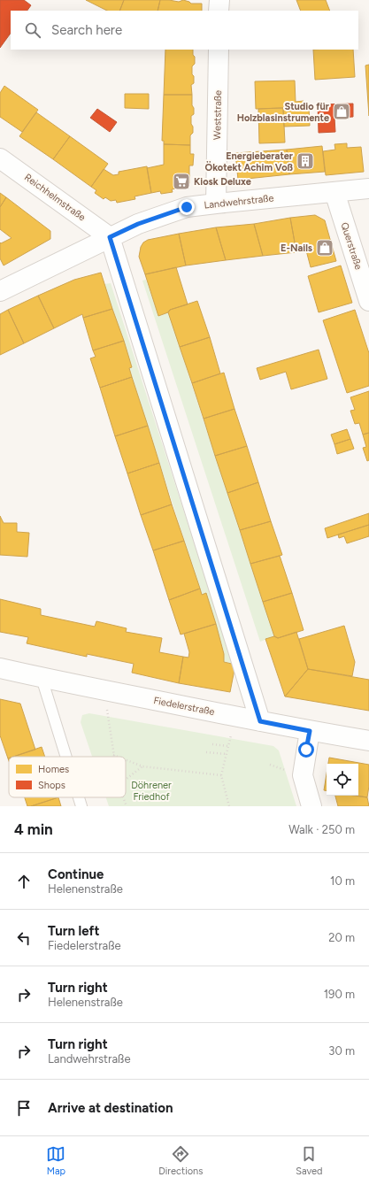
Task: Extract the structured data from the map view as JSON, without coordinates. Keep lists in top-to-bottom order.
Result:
{
  "streets": {
    "street": [
      "Weststraße",
      "Reichhelmstraße",
      "Landwehrstraße",
      "Querstraße",
      "Fiedelerstraße"
    ]
  },
  "crossings": [
    ["Weststraße", "Landwehrstraße"],
    ["Reichhelmstraße", "Landwehrstraße"],
    ["Landwehrstraße", "Querstraße"]
  ],
  "parks": ["Döhrener Friedhof"],
  "places": {
    "shop": ["Studio für Holzblasinstrumente", "E-Nails"],
    "building": ["Energieberater Ökotekt Achim Voß"],
    "supermarket": ["Kiosk Deluxe"]
  },
  "legend": ["Homes", "Shops"],
  "page": {
    "search": "Search here",
    "heading": ["4 min", "Walk · 250 m"],
    "list": [
      ["Continue", "Helenenstraße", "10 m"],
      ["Turn left", "Fiedelerstraße", "20 m"],
      ["Turn right", "Helenenstraße", "190 m"],
      ["Turn right", "Landwehrstraße", "30 m"],
      "Arrive at destination"
    ],
    "nav": ["Map", "Directions", "Saved"]
  }
}
